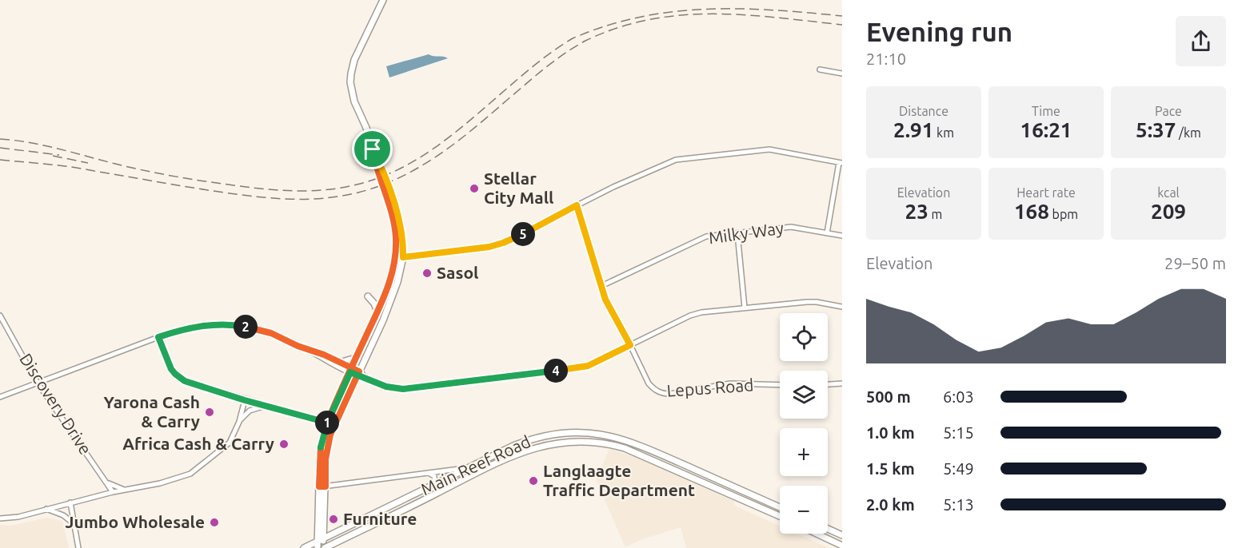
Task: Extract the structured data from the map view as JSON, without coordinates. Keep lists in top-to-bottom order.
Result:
{
  "streets": {
    "main road": ["Main Reef Road"],
    "street": ["Milky Way", "Lepus Road", "Discovery Drive"]
  },
  "crossings": [
    ["Milky Way", "Lepus Road"]
  ],
  "places": [
    "Stellar City Mall",
    "Sasol",
    "Yarona Cash & Carry",
    "Africa Cash & Carry",
    "Langlaagte Traffic Department",
    "Furniture",
    "Jumbo Wholesale"
  ],
  "page": {
    "heading": ["Evening run", "21:10"],
    "stats": [
      ["Distance", "2.91 km"],
      ["Time", "16:21"],
      ["Pace", "5:37 /km"],
      ["Elevation", "23 m"],
      ["Heart rate", "168 bpm"],
      ["kcal", "209"]
    ],
    "pins": [
      "5",
      "2",
      "4",
      "1"
    ],
    "chart": ["Elevation", "29–50 m"],
    "map_buttons": ["+", "−"],
    "list": [
      {
        "name": "500 m",
        "note": "6:03"
      },
      {
        "name": "1.0 km",
        "note": "5:15"
      },
      {
        "name": "1.5 km",
        "note": "5:49"
      },
      {
        "name": "2.0 km",
        "note": "5:13"
      }
    ]
  }
}
